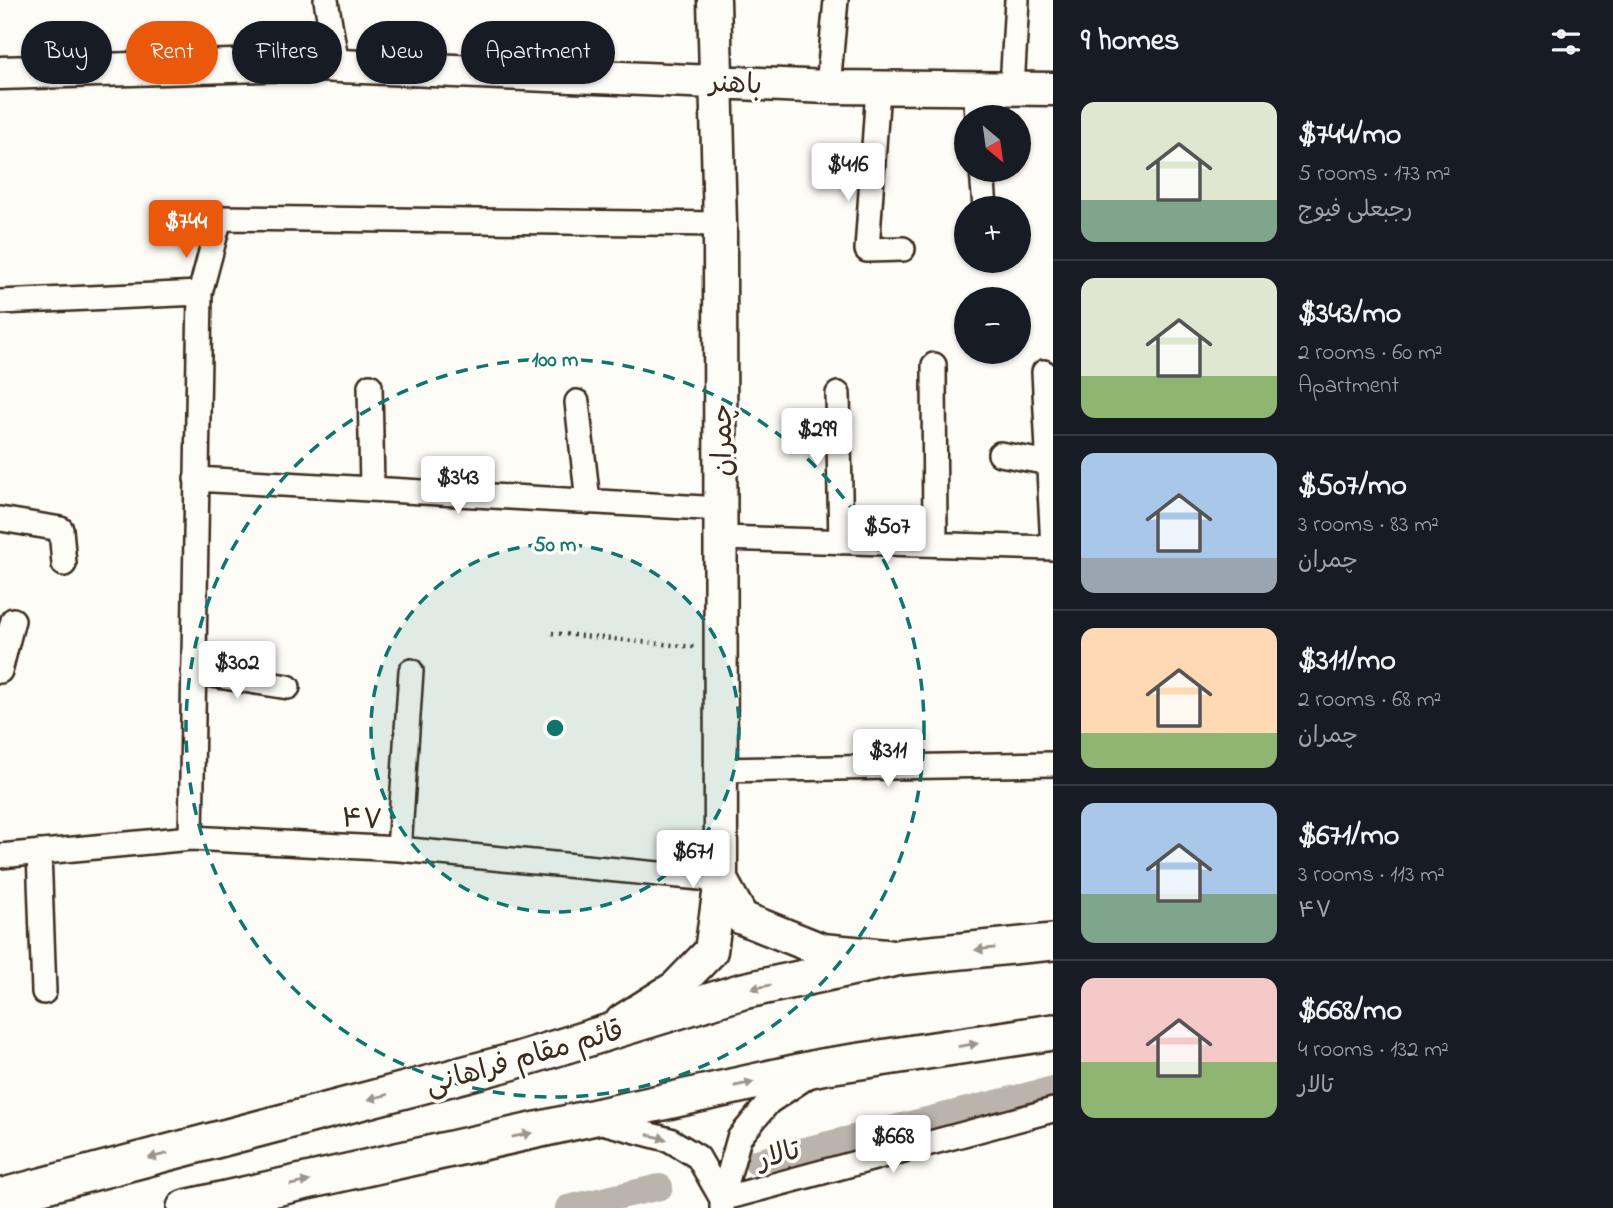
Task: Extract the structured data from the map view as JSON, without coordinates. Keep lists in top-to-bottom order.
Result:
{
  "streets": {
    "main road": ["قائم مقام فراهانی"],
    "street": [
      "باهنر",
      "چمران",
      "۴۷",
      "تالار"
    ]
  },
  "crossings": [
    ["باهنر", "چمران"],
    ["چمران", "۴۷"],
    ["چمران", "قائم مقام فراهانی"]
  ],
  "north": "bottom right",
  "page": {
    "heading": "9 homes",
    "chip": [
      "Buy",
      "Rent",
      "Filters",
      "New",
      "Apartment"
    ],
    "list": [
      {
        "name": "$744/mo",
        "note": "5 rooms · 173 m² · رجبعلی فیوج"
      },
      {
        "name": "$343/mo",
        "note": "2 rooms · 60 m² · Apartment"
      },
      {
        "name": "$507/mo",
        "note": "3 rooms · 83 m² · چمران"
      },
      {
        "name": "$311/mo",
        "note": "2 rooms · 68 m² · چمران"
      },
      {
        "name": "$671/mo",
        "note": "3 rooms · 113 m² · ۴۷"
      },
      {
        "name": "$668/mo",
        "note": "4 rooms · 132 m² · تالار"
      }
    ],
    "map_buttons": ["+", "−"],
    "price": [
      "$416",
      "$744",
      "$299",
      "$343",
      "$507",
      "$302",
      "$311",
      "$671",
      "$668"
    ]
  },
  "rings": ["100 m", "50 m"]
}
